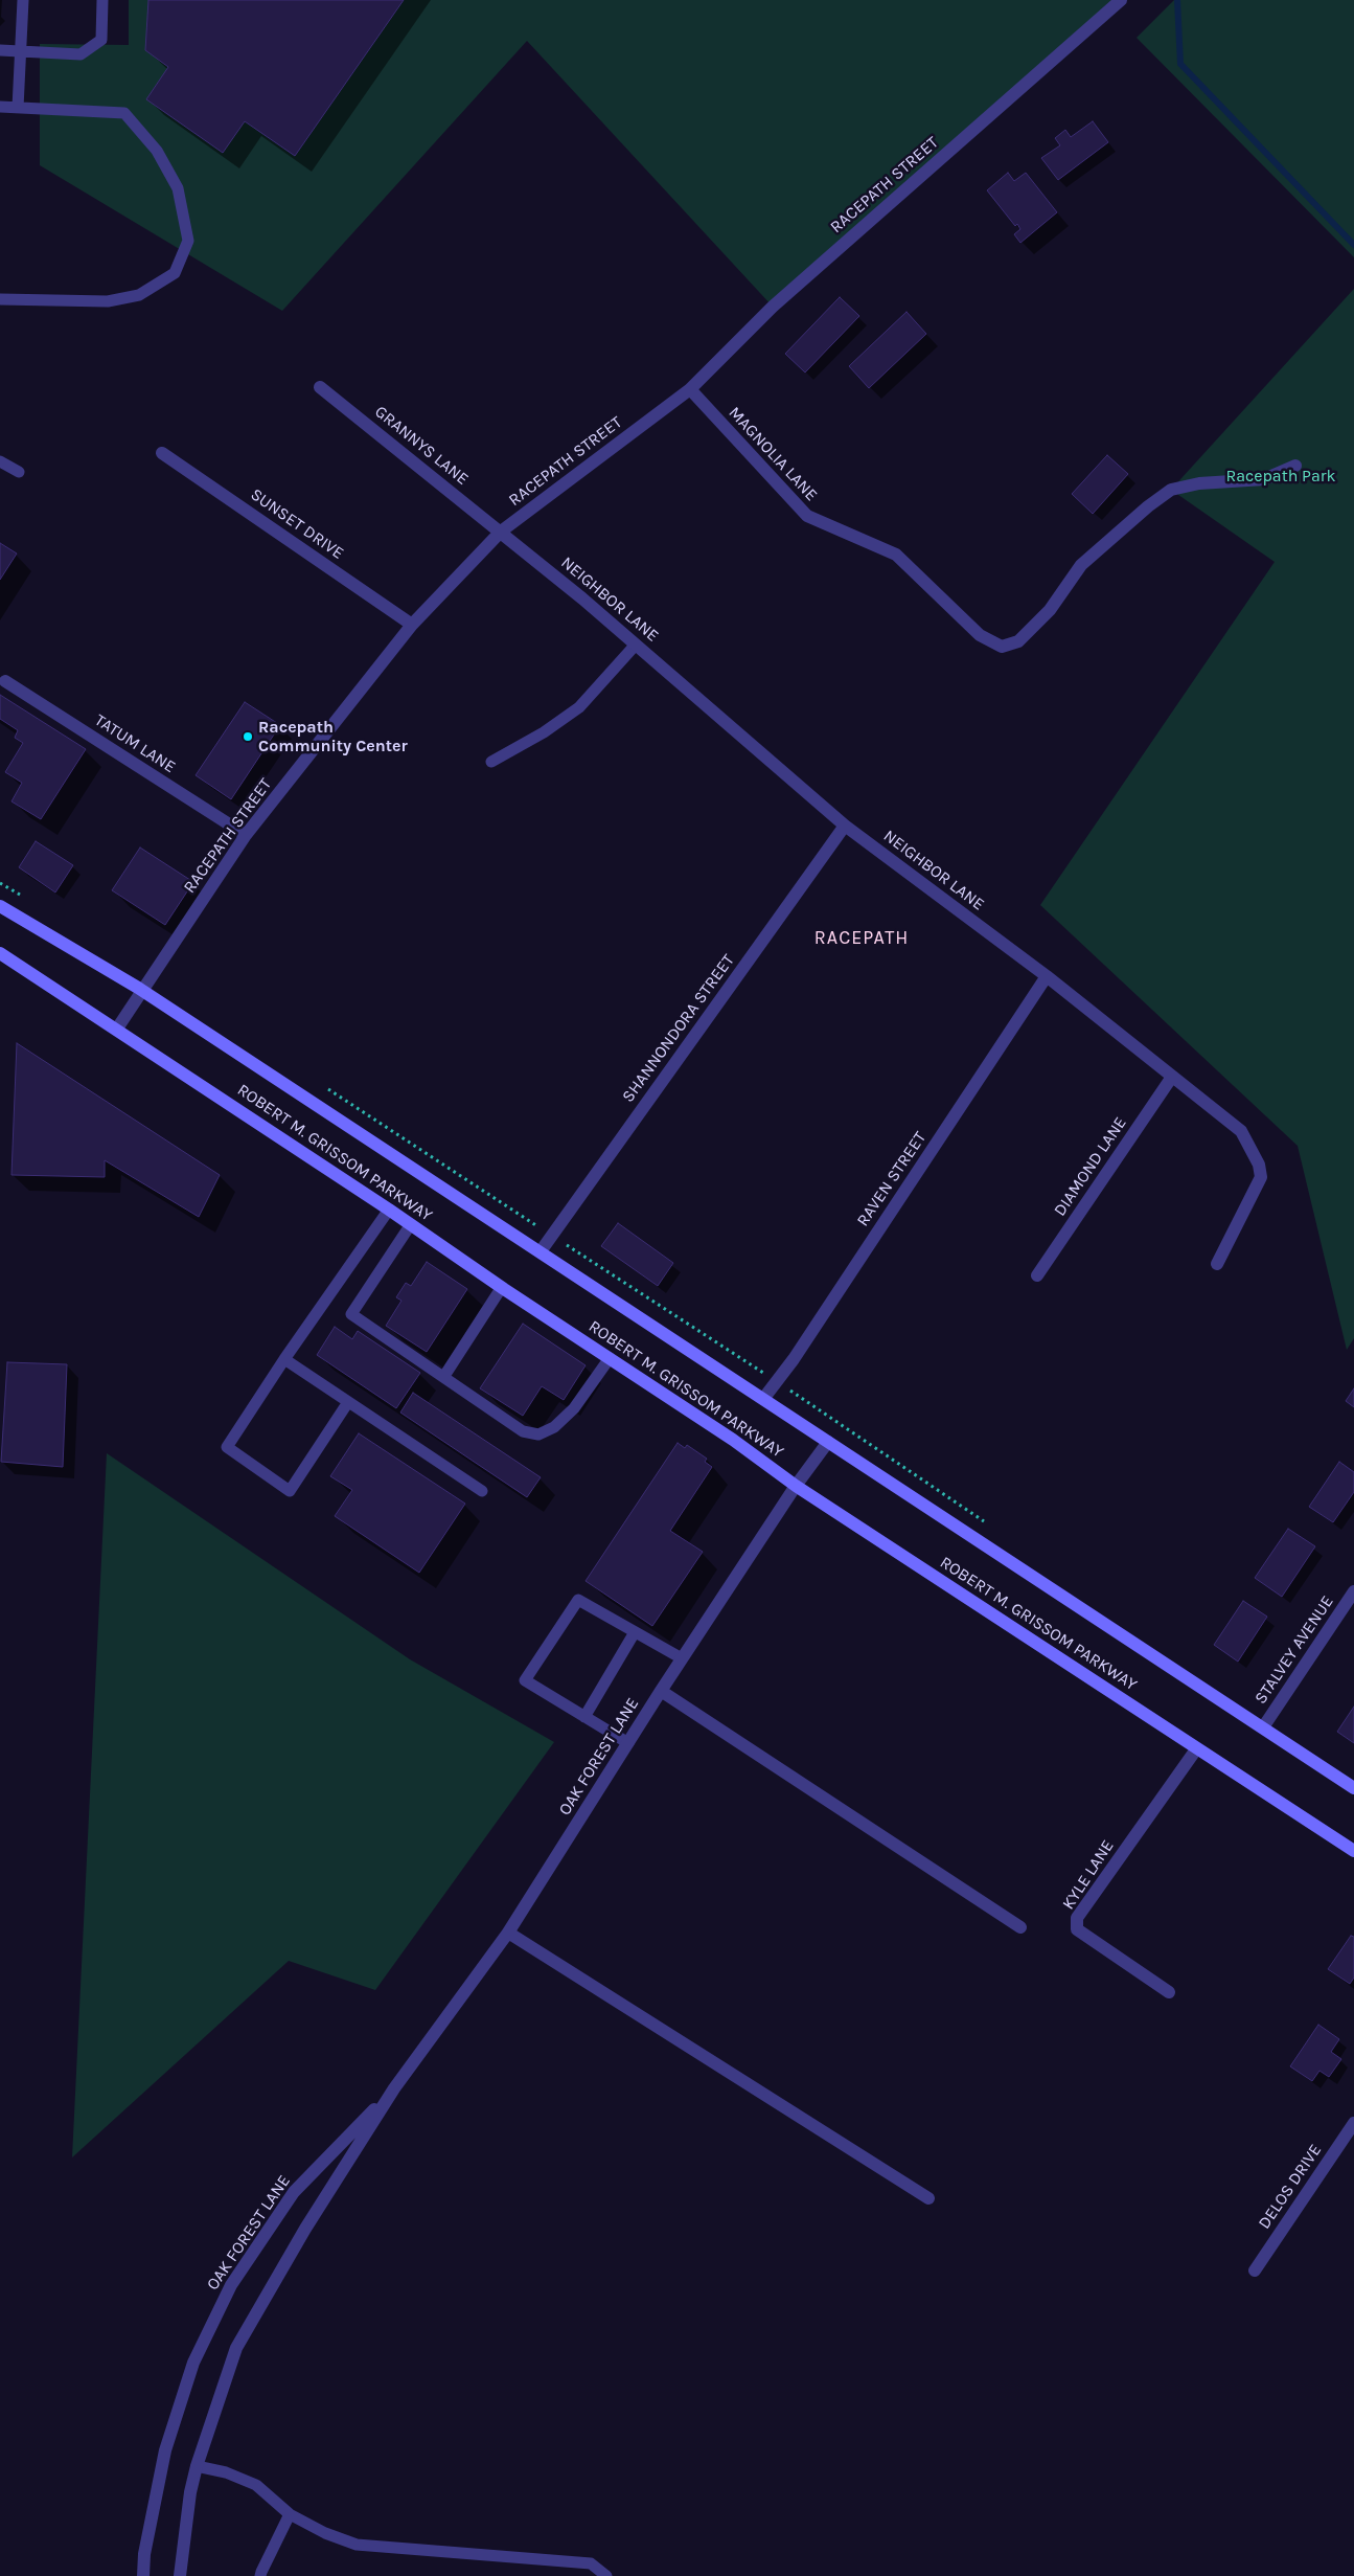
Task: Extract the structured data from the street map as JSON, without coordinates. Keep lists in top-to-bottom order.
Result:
{
  "streets": {
    "main road": ["ROBERT M. GRISSOM PARKWAY"],
    "street": [
      "RACEPATH STREET",
      "GRANNYS LANE",
      "MAGNOLIA LANE",
      "SUNSET DRIVE",
      "NEIGHBOR LANE",
      "TATUM LANE",
      "SHANNONDORA STREET",
      "DIAMOND LANE",
      "RAVEN STREET",
      "STALVEY AVENUE",
      "OAK FOREST LANE",
      "KYLE LANE",
      "DELOS DRIVE"
    ]
  },
  "crossings": [
    ["RACEPATH STREET", "GRANNYS LANE"],
    ["RACEPATH STREET", "MAGNOLIA LANE"],
    ["RACEPATH STREET", "SUNSET DRIVE"],
    ["RACEPATH STREET", "NEIGHBOR LANE"],
    ["RACEPATH STREET", "TATUM LANE"],
    ["RACEPATH STREET", "ROBERT M. GRISSOM PARKWAY"],
    ["GRANNYS LANE", "NEIGHBOR LANE"],
    ["NEIGHBOR LANE", "SHANNONDORA STREET"],
    ["NEIGHBOR LANE", "DIAMOND LANE"],
    ["NEIGHBOR LANE", "RAVEN STREET"],
    ["SHANNONDORA STREET", "ROBERT M. GRISSOM PARKWAY"],
    ["ROBERT M. GRISSOM PARKWAY", "RAVEN STREET"],
    ["ROBERT M. GRISSOM PARKWAY", "STALVEY AVENUE"],
    ["ROBERT M. GRISSOM PARKWAY", "OAK FOREST LANE"],
    ["ROBERT M. GRISSOM PARKWAY", "KYLE LANE"]
  ],
  "districts": ["RACEPATH"],
  "parks": ["Racepath Park"],
  "places": ["Racepath Community Center"]
}
